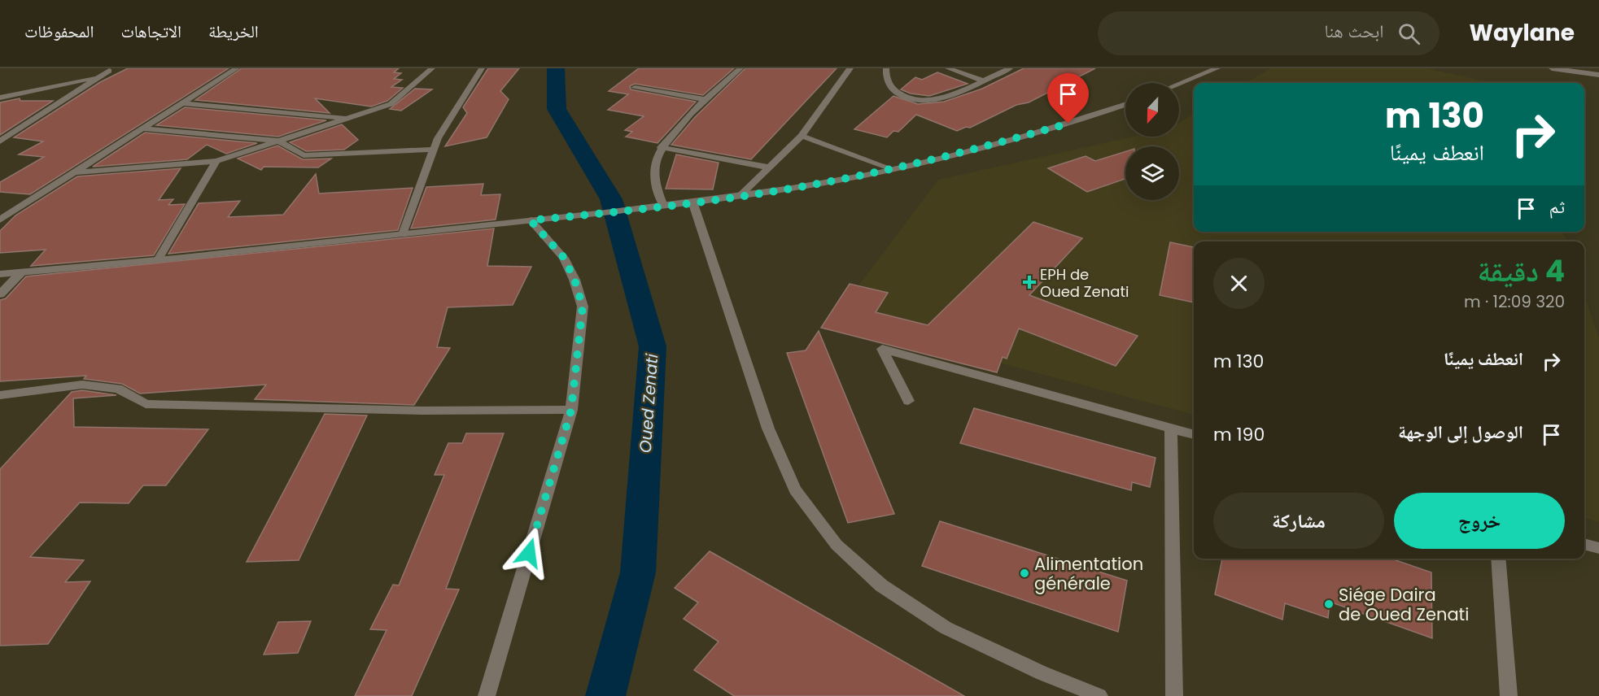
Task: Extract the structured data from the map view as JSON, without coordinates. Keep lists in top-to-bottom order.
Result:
{
  "water": ["Oued Zenati"],
  "places": {
    "health": ["EPH de Oued Zenati"],
    "other": ["Alimentation générale", "Siége Daira de Oued Zenati"]
  },
  "north": "bottom",
  "page": {
    "header": "Waylane",
    "search": "ابحث هنا",
    "nav": ["الخريطة", "الاتجاهات", "المحفوظات"],
    "turn": ["130 m", "انعطف يمينًا"],
    "then": "ثم",
    "heading": ["4 دقيقة", "320 m · 12:09"],
    "list": [
      {
        "name": "انعطف يمينًا",
        "value": "130 m"
      },
      {
        "name": "الوصول إلى الوجهة",
        "value": "190 m"
      }
    ],
    "buttons": ["خروج", "مشاركة"]
  }
}
